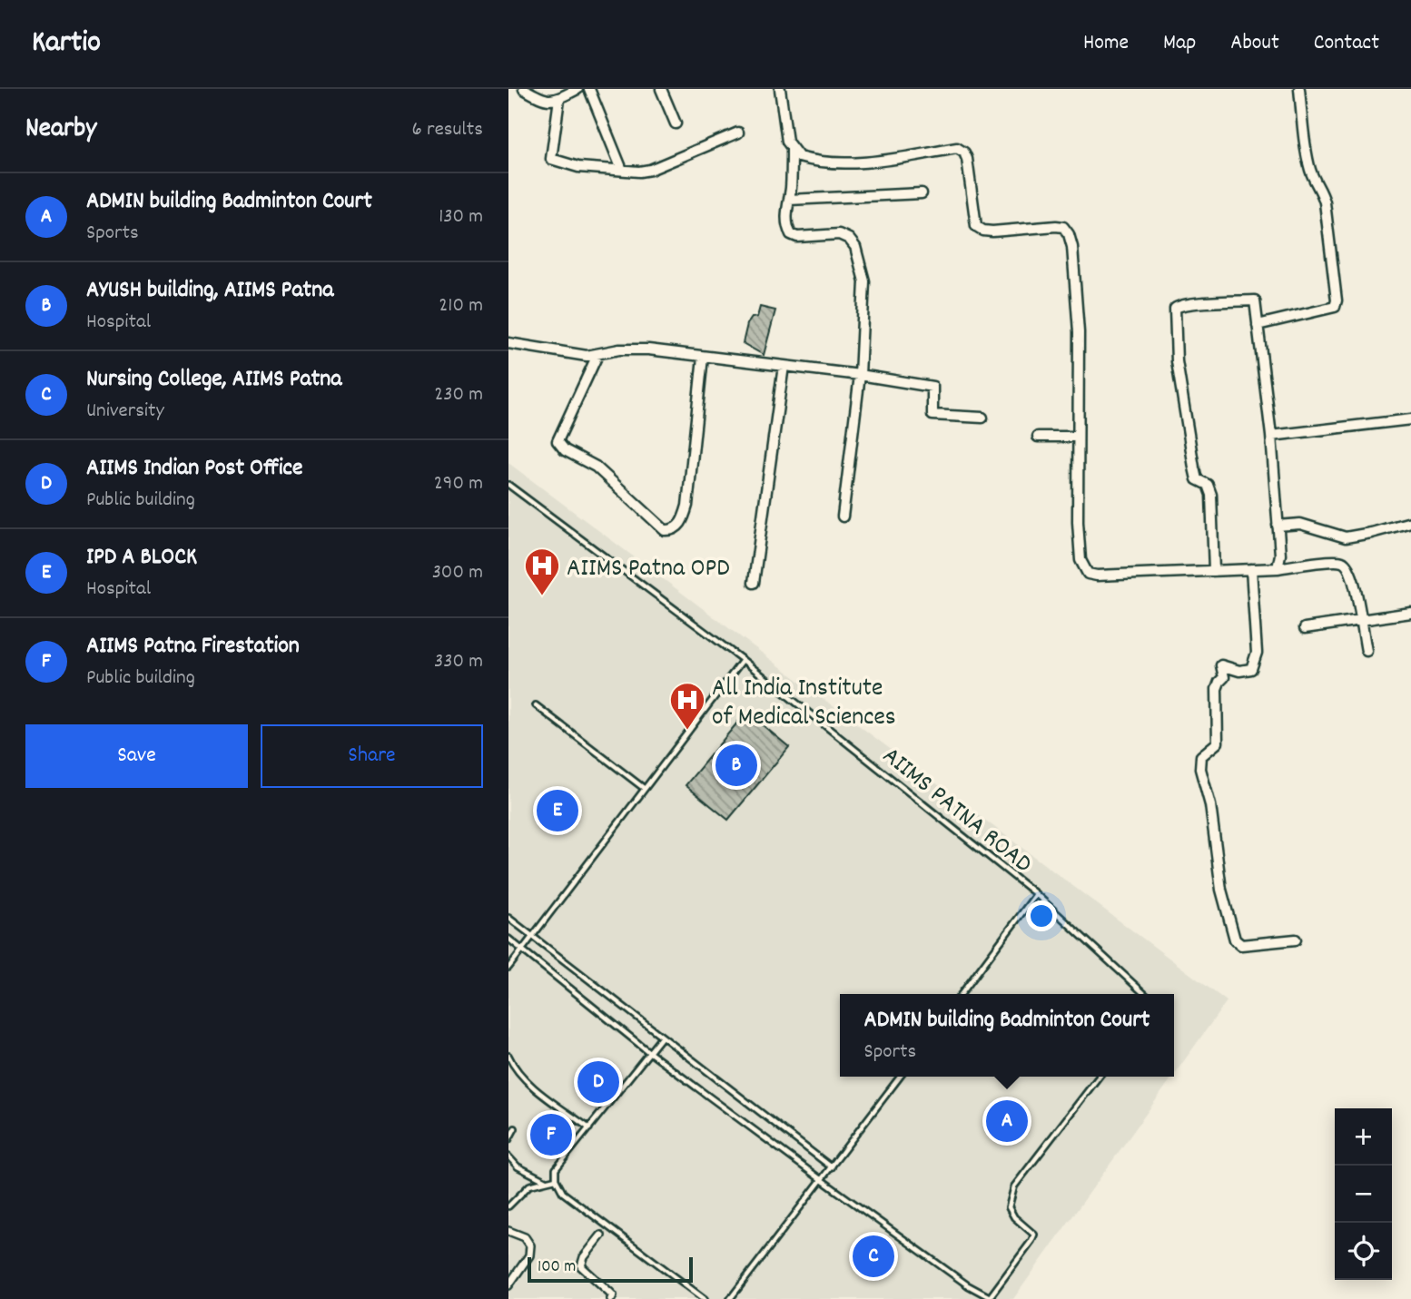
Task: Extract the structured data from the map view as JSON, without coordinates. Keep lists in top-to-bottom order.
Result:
{
  "streets": {
    "lane": ["AIIMS PATNA ROAD"]
  },
  "places": {
    "hospital": ["AIIMS Patna OPD", "All India Institute of Medical Sciences"]
  },
  "scale_bar": "100 m",
  "page": {
    "header": "Kartio",
    "nav": [
      "Home",
      "Map",
      "About",
      "Contact"
    ],
    "heading": ["Nearby", "6 results"],
    "list": [
      {
        "mark": "A",
        "name": "ADMIN building Badminton Court",
        "note": "Sports",
        "value": "130 m"
      },
      {
        "mark": "B",
        "name": "AYUSH building, AIIMS Patna",
        "note": "Hospital",
        "value": "210 m"
      },
      {
        "mark": "C",
        "name": "Nursing College, AIIMS Patna",
        "note": "University",
        "value": "230 m"
      },
      {
        "mark": "D",
        "name": "AIIMS Indian Post Office",
        "note": "Public building",
        "value": "290 m"
      },
      {
        "mark": "E",
        "name": "IPD A BLOCK",
        "note": "Hospital",
        "value": "300 m"
      },
      {
        "mark": "F",
        "name": "AIIMS Patna Firestation",
        "note": "Public building",
        "value": "330 m"
      }
    ],
    "buttons": ["Save", "Share"],
    "pins": [
      "B",
      "E",
      "D",
      "A",
      "F",
      "C"
    ],
    "popup": ["ADMIN building Badminton Court", "Sports"],
    "map_buttons": ["+", "−"],
    "scale": "100 m"
  }
}
